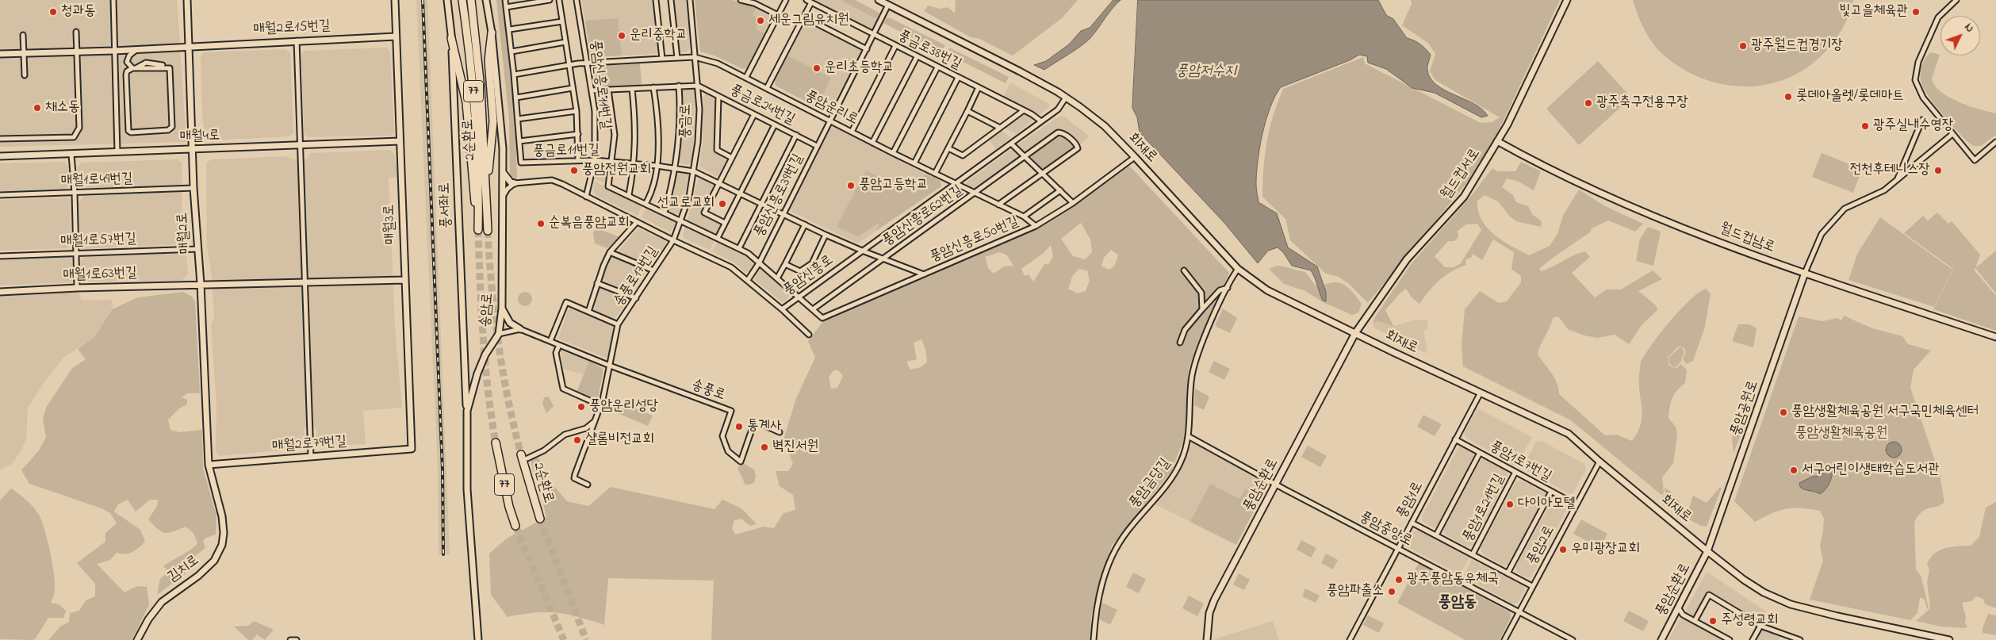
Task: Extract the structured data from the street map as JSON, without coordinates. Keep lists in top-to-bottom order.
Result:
{
  "streets": {
    "highway": ["77", "2순환로"],
    "street": [
      "매월2로15번길",
      "풍금로38번길",
      "풍암신흥로11번길",
      "풍금로24번길",
      "풍암운리로",
      "풍금로",
      "매월4로",
      "회재로",
      "풍금로11번길",
      "월드컵서로",
      "매월1로49번길",
      "풍암신흥로39번길",
      "풍서좌로",
      "풍암신흥로62번길",
      "매월3로",
      "매월2로",
      "월드컵남로",
      "풍암신흥로50번길",
      "매월1로57번길",
      "매월1로63번길",
      "풍암신흥로",
      "송풍로17번길",
      "송암로",
      "송풍로",
      "풍암공원로",
      "매월2로79번길",
      "풍암1로7번길",
      "풍암금당길",
      "풍암순환로",
      "풍암1로",
      "풍암1로21번길",
      "풍암중앙로",
      "풍암2로",
      "김치로"
    ]
  },
  "crossings": [
    ["매월2로15번길", "매월3로"],
    ["매월2로15번길", "매월2로"],
    ["풍금로38번길", "풍암신흥로39번길"],
    ["풍금로38번길", "풍암신흥로"],
    ["풍암신흥로11번길", "풍암운리로"],
    ["풍암신흥로11번길", "풍금로11번길"],
    ["풍암신흥로11번길", "풍암신흥로"],
    ["풍금로24번길", "풍금로"],
    ["풍금로24번길", "풍암신흥로39번길"],
    ["풍암운리로", "풍금로"],
    ["풍암운리로", "풍암신흥로39번길"],
    ["풍암운리로", "풍암신흥로62번길"],
    ["풍암운리로", "풍암신흥로50번길"],
    ["풍암운리로", "풍암신흥로"],
    ["풍금로", "풍금로11번길"],
    ["풍금로", "풍암신흥로50번길"],
    ["풍금로", "풍암신흥로"],
    ["풍금로", "송풍로17번길"],
    ["매월4로", "매월3로"],
    ["매월4로", "매월2로"],
    ["2순환로", "풍서좌로"],
    ["회재로", "월드컵서로"],
    ["회재로", "풍암신흥로39번길"],
    ["회재로", "풍암신흥로50번길"],
    ["회재로", "풍암신흥로"],
    ["회재로", "풍암공원로"],
    ["회재로", "풍암금당길"],
    ["회재로", "풍암순환로"],
    ["회재로", "풍암1로"],
    ["회재로", "풍암2로"],
    ["풍금로11번길", "풍암신흥로39번길"],
    ["풍금로11번길", "풍암신흥로62번길"],
    ["풍금로11번길", "풍암신흥로50번길"],
    ["월드컵서로", "월드컵남로"],
    ["월드컵서로", "풍암순환로"],
    ["매월1로49번길", "매월2로"],
    ["풍암신흥로39번길", "풍암신흥로62번길"],
    ["풍암신흥로39번길", "풍암신흥로50번길"],
    ["풍암신흥로39번길", "풍암신흥로"],
    ["풍서좌로", "송암로"],
    ["풍암신흥로62번길", "풍암신흥로50번길"],
    ["풍암신흥로62번길", "풍암신흥로"],
    ["매월3로", "매월1로63번길"],
    ["매월3로", "매월2로79번길"],
    ["매월2로", "매월1로57번길"],
    ["매월2로", "매월1로63번길"],
    ["매월2로", "매월2로79번길"],
    ["매월2로", "김치로"],
    ["월드컵남로", "풍암공원로"],
    ["풍암신흥로50번길", "풍암신흥로"],
    ["풍암신흥로", "송풍로17번길"],
    ["송풍로17번길", "송풍로"],
    ["풍암공원로", "풍암순환로"],
    ["매월2로79번길", "김치로"],
    ["풍암1로7번길", "풍암1로"],
    ["풍암1로7번길", "풍암1로21번길"],
    ["풍암1로7번길", "풍암2로"],
    ["풍암금당길", "풍암중앙로"],
    ["풍암순환로", "풍암중앙로"],
    ["풍암1로", "풍암1로21번길"],
    ["풍암1로", "풍암중앙로"],
    ["풍암1로21번길", "풍암2로"],
    ["풍암중앙로", "풍암2로"]
  ],
  "districts": ["풍암동"],
  "water": ["풍암저수지"],
  "parks": ["풍암생활체육공원"],
  "places": [
    "청과동",
    "빛고을체육관",
    "세운그림유치원",
    "운리중학교",
    "광주월드컵경기장",
    "운리초등학교",
    "롯데아올렛/롯데마트",
    "광주축구전용구장",
    "채소동",
    "광주실내수영장",
    "풍암전원교회",
    "전천후테니스장",
    "풍암고등학교",
    "선교로교회",
    "순복음풍암교회",
    "풍암운리성당",
    "풍암생활체육공원 서구국민체육센터",
    "통계사",
    "샬롬비전교회",
    "벽진서원",
    "서구어린이생태학습도서관",
    "다이아모텔",
    "우미광장교회",
    "광주풍암동우체국",
    "풍암파출소",
    "주성령교회"
  ],
  "north": "top right"
}
